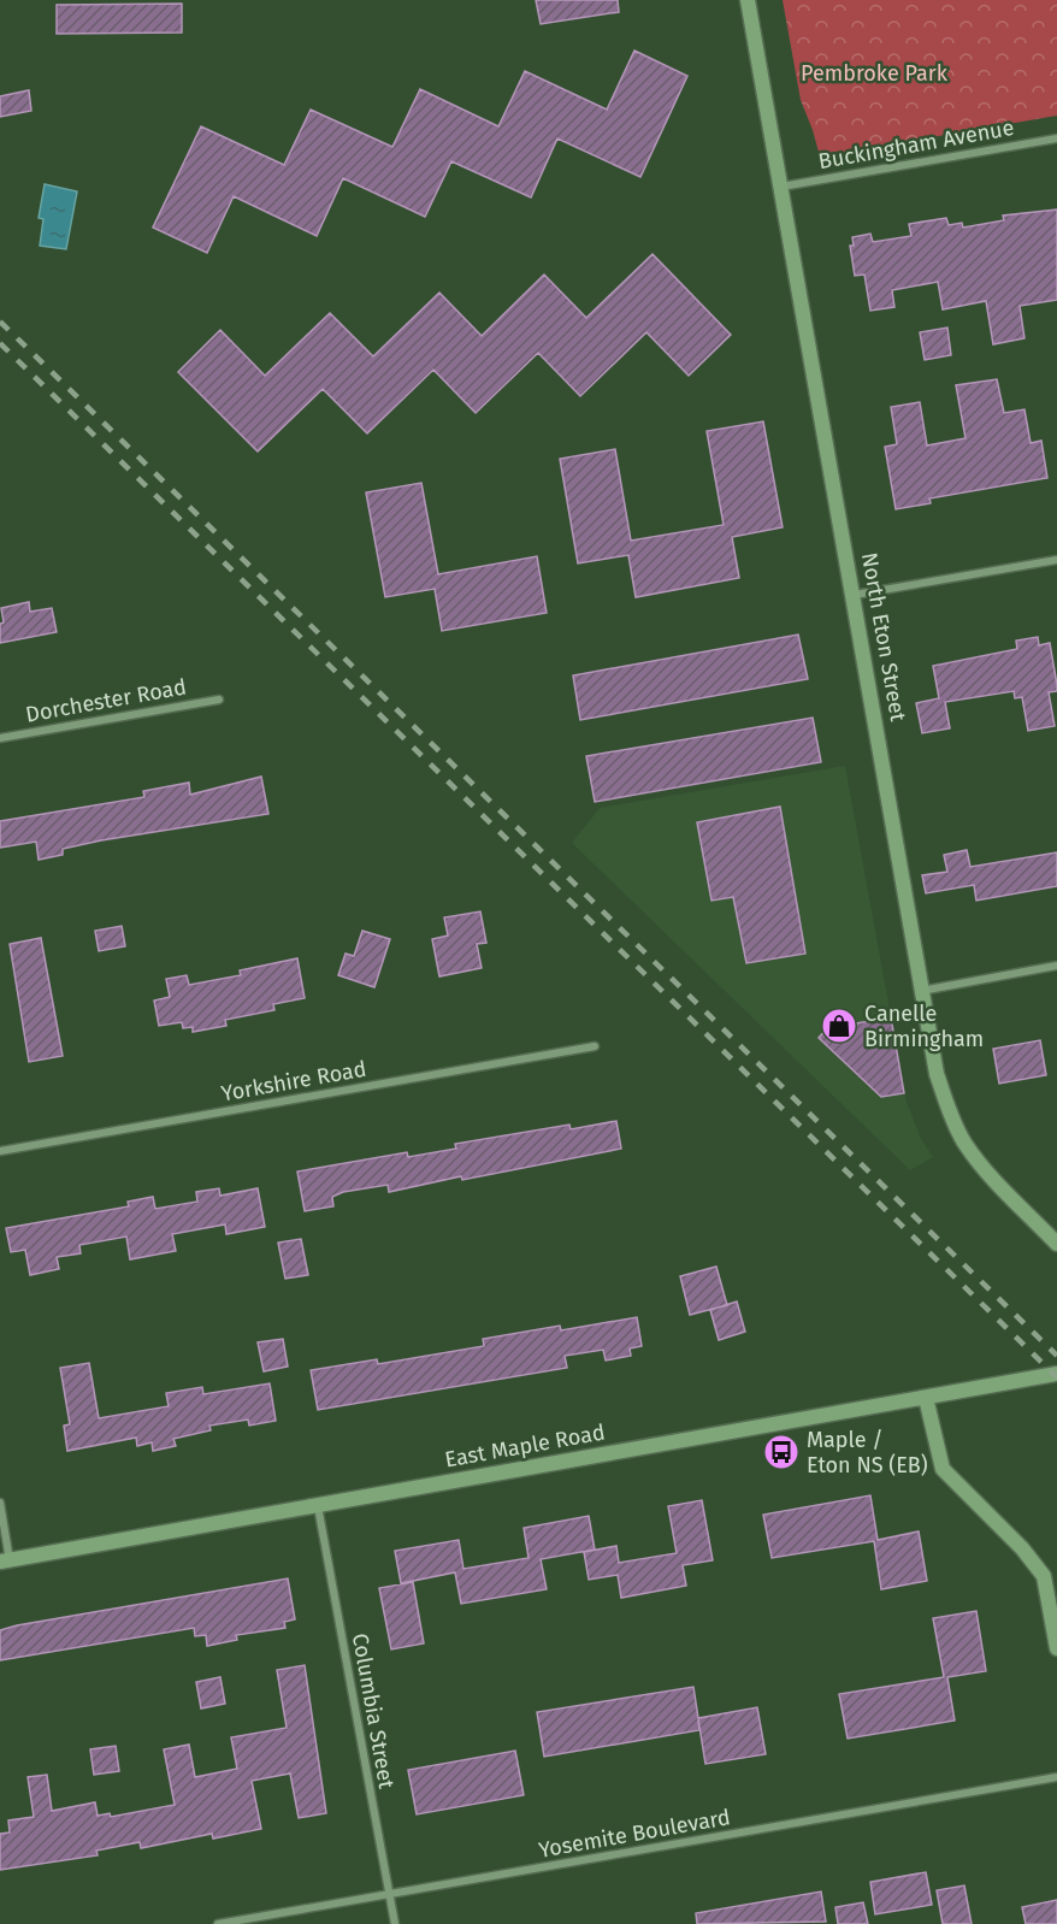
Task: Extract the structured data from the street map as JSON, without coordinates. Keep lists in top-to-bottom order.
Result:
{
  "streets": {
    "street": [
      "Buckingham Avenue",
      "North Eton Street",
      "Dorchester Road",
      "Yorkshire Road",
      "East Maple Road",
      "Columbia Street",
      "Yosemite Boulevard"
    ]
  },
  "crossings": [
    ["Buckingham Avenue", "North Eton Street"],
    ["East Maple Road", "Columbia Street"],
    ["Columbia Street", "Yosemite Boulevard"]
  ],
  "parks": ["Pembroke Park"],
  "places": {
    "shop": ["Canelle Birmingham"],
    "bus stop": ["Maple / Eton NS (EB)"]
  }
}
